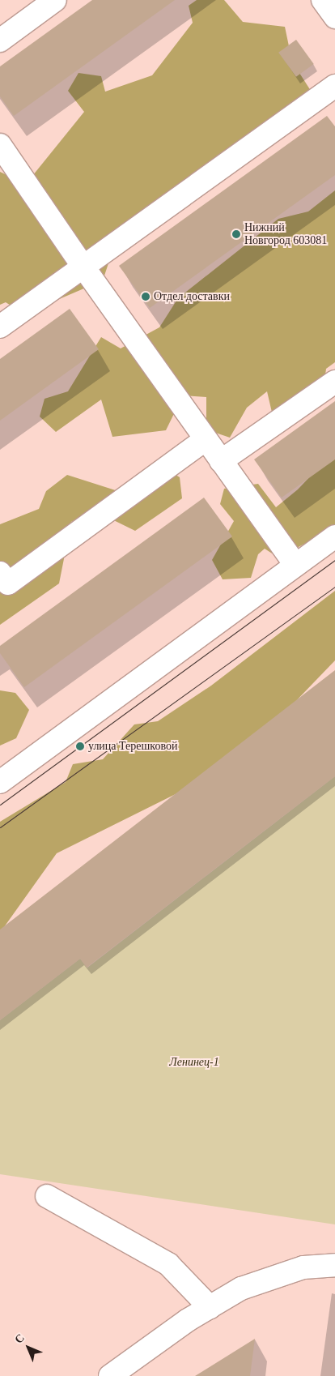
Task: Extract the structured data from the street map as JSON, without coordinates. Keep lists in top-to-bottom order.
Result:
{
  "parks": ["Ленинец-1"],
  "places": ["Нижний Новгород 603081", "Отдел доставки", "улица Терешковой"],
  "north": "top left"
}
